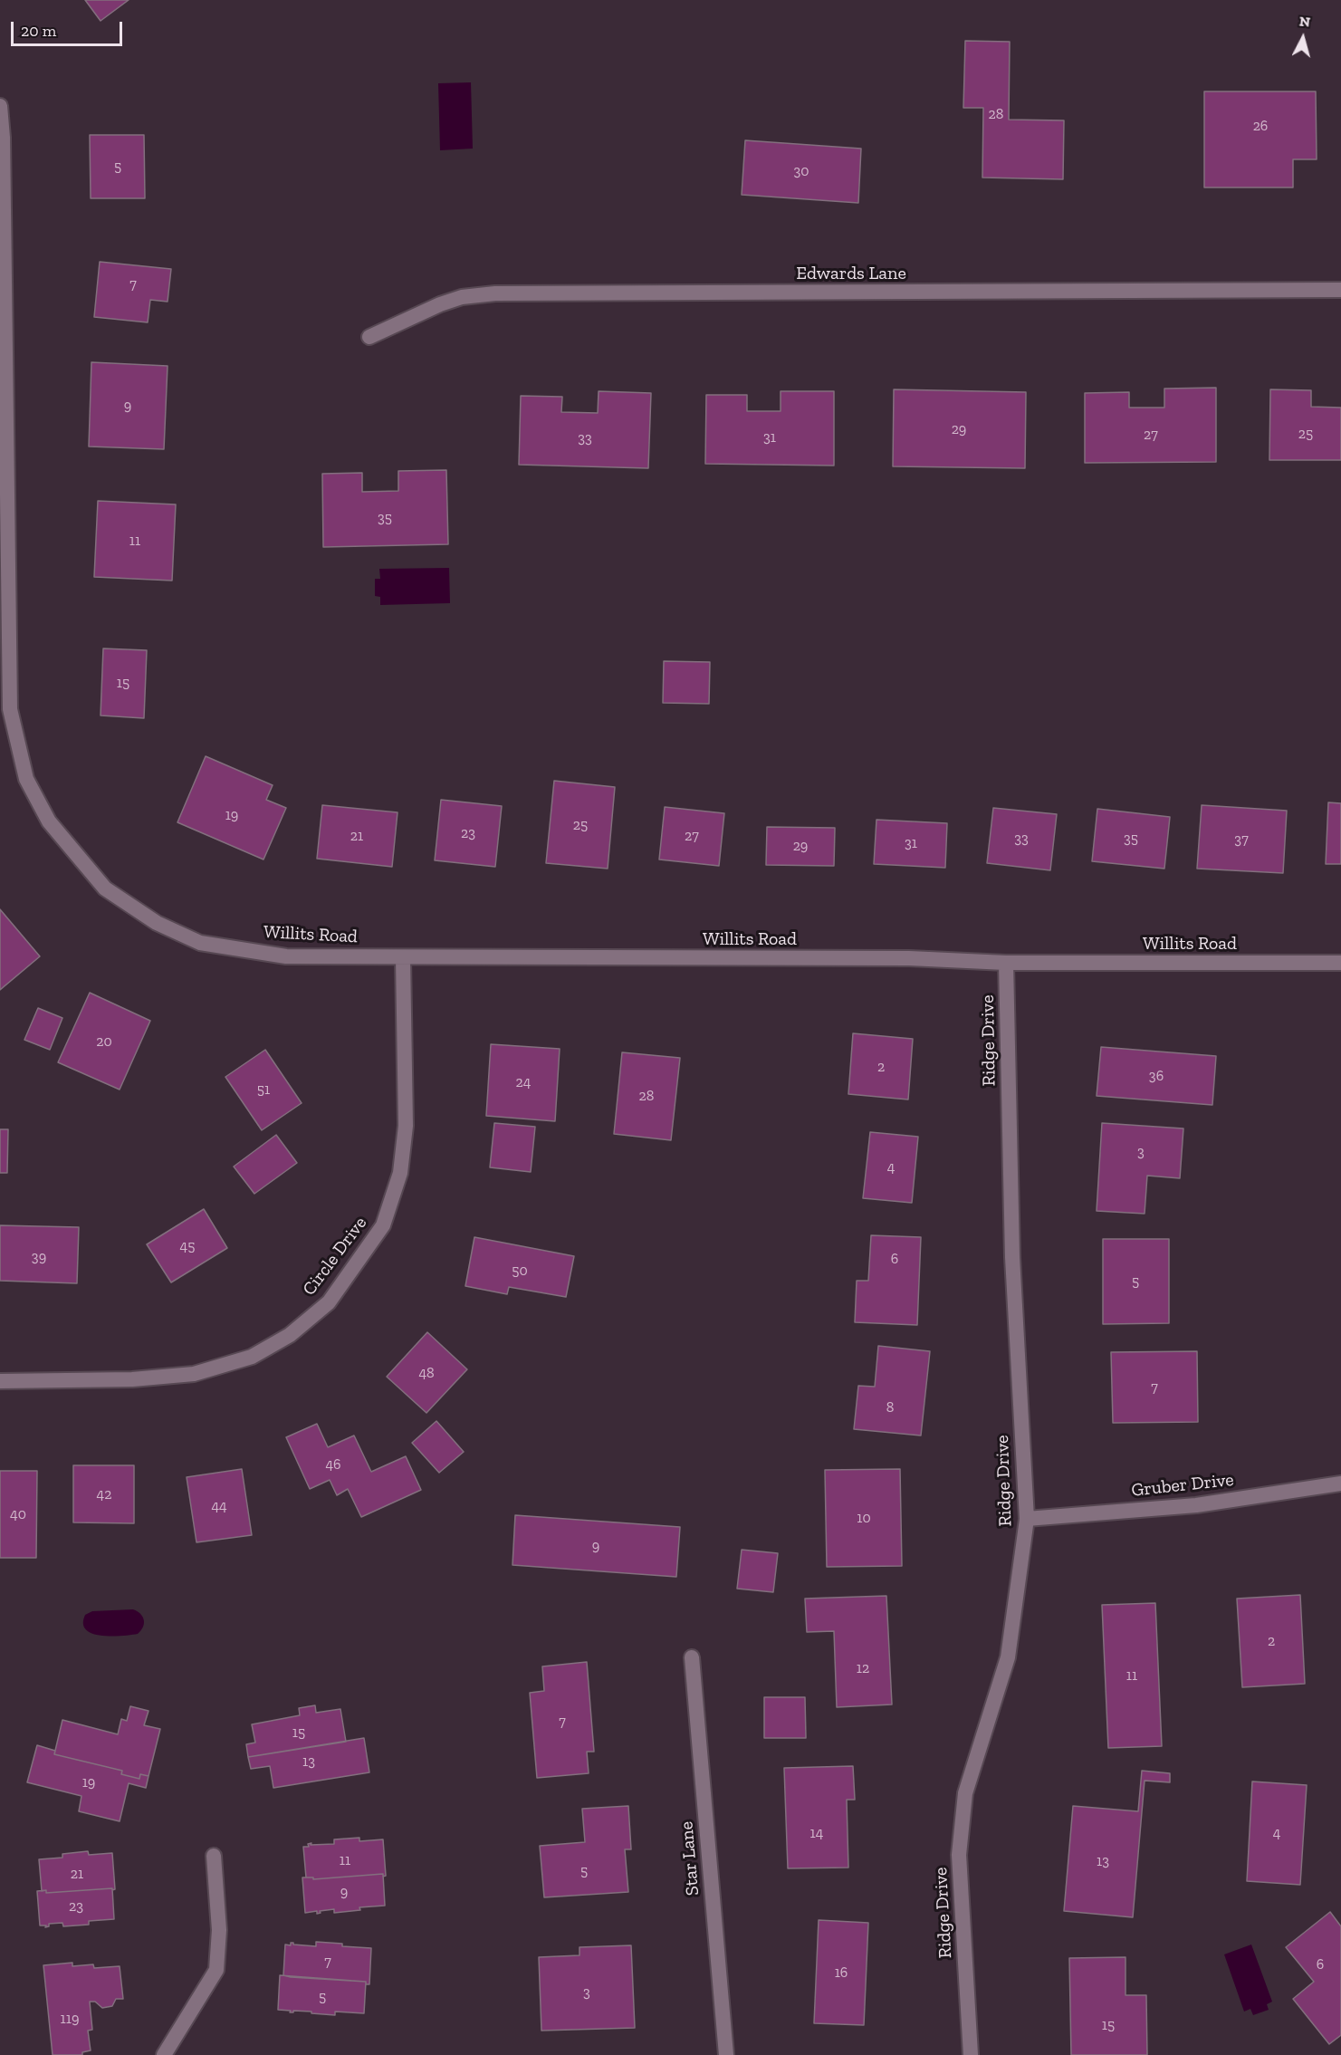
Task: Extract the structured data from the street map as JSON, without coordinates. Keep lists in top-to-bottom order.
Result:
{
  "streets": {
    "street": [
      "Edwards Lane",
      "Willits Road",
      "Ridge Drive",
      "Circle Drive",
      "Gruber Drive",
      "Star Lane"
    ]
  },
  "crossings": [
    ["Willits Road", "Ridge Drive"],
    ["Willits Road", "Circle Drive"],
    ["Ridge Drive", "Gruber Drive"]
  ],
  "house_numbers": [
    "28",
    "26",
    "5",
    "30",
    "7",
    "9",
    "29",
    "25",
    "27",
    "31",
    "33",
    "35",
    "11",
    "15",
    "19",
    "25",
    "23",
    "21",
    "27",
    "33",
    "35",
    "37",
    "31",
    "29",
    "20",
    "2",
    "36",
    "24",
    "51",
    "28",
    "3",
    "4",
    "45",
    "39",
    "6",
    "50",
    "5",
    "48",
    "7",
    "8",
    "46",
    "42",
    "44",
    "40",
    "10",
    "9",
    "2",
    "12",
    "11",
    "7",
    "15",
    "13",
    "19",
    "14",
    "4",
    "11",
    "13",
    "5",
    "21",
    "9",
    "23",
    "7",
    "6",
    "16",
    "3",
    "5",
    "119",
    "15"
  ],
  "scale_bar": "20 m",
  "north": "top"
}
